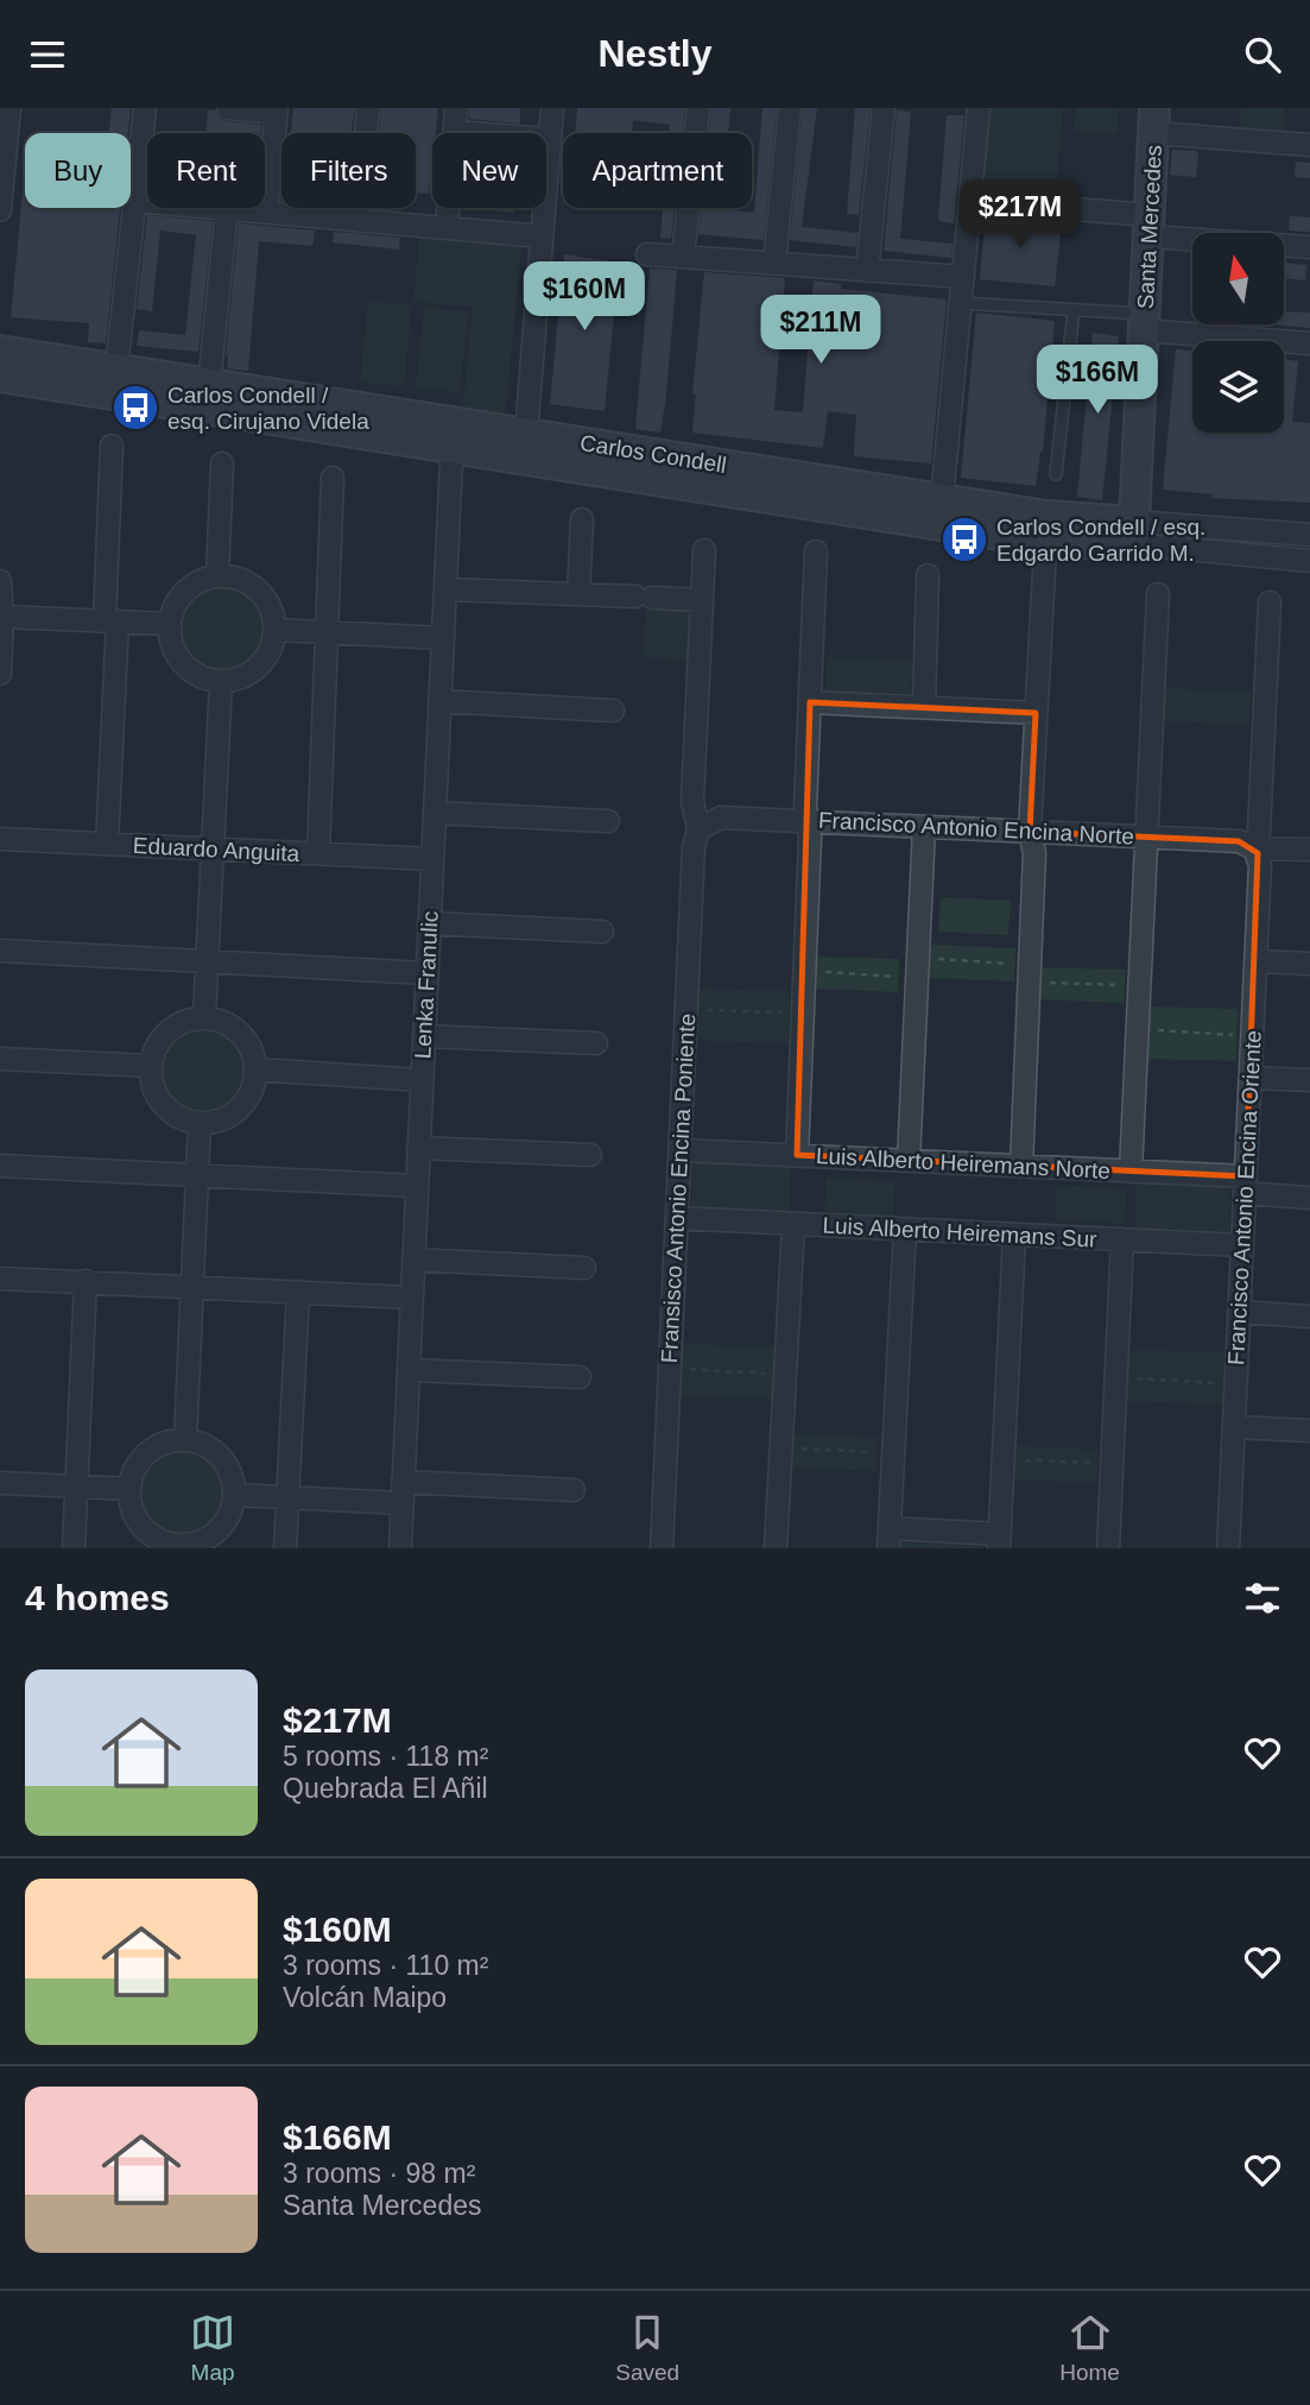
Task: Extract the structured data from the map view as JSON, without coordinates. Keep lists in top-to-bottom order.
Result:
{
  "streets": {
    "street": [
      "Santa Mercedes",
      "Carlos Condell",
      "Francisco Antonio Encina Norte",
      "Eduardo Anguita",
      "Lenka Franulic",
      "Luis Alberto Heiremans Norte",
      "Fransisco Antonio Encina Poniente",
      "Francisco Antonio Encina Oriente",
      "Luis Alberto Heiremans Sur"
    ]
  },
  "crossings": [
    ["Santa Mercedes", "Carlos Condell"],
    ["Carlos Condell", "Lenka Franulic"],
    ["Francisco Antonio Encina Norte", "Fransisco Antonio Encina Poniente"],
    ["Francisco Antonio Encina Norte", "Francisco Antonio Encina Oriente"],
    ["Eduardo Anguita", "Lenka Franulic"],
    ["Luis Alberto Heiremans Norte", "Fransisco Antonio Encina Poniente"],
    ["Luis Alberto Heiremans Norte", "Francisco Antonio Encina Oriente"],
    ["Fransisco Antonio Encina Poniente", "Luis Alberto Heiremans Sur"],
    ["Francisco Antonio Encina Oriente", "Luis Alberto Heiremans Sur"]
  ],
  "places": {
    "bus stop": ["Carlos Condell / esq. Cirujano Videla", "Carlos Condell / esq. Edgardo Garrido M."]
  },
  "north": "top",
  "page": {
    "header": "Nestly",
    "chip": [
      "Buy",
      "Rent",
      "Filters",
      "New",
      "Apartment"
    ],
    "price": [
      "$217M",
      "$160M",
      "$211M",
      "$166M"
    ],
    "heading": "4 homes",
    "list": [
      {
        "name": "$217M",
        "note": "5 rooms · 118 m² · Quebrada El Añil"
      },
      {
        "name": "$160M",
        "note": "3 rooms · 110 m² · Volcán Maipo"
      },
      {
        "name": "$166M",
        "note": "3 rooms · 98 m² · Santa Mercedes"
      }
    ],
    "tabs": ["Map", "Saved", "Home"]
  }
}
